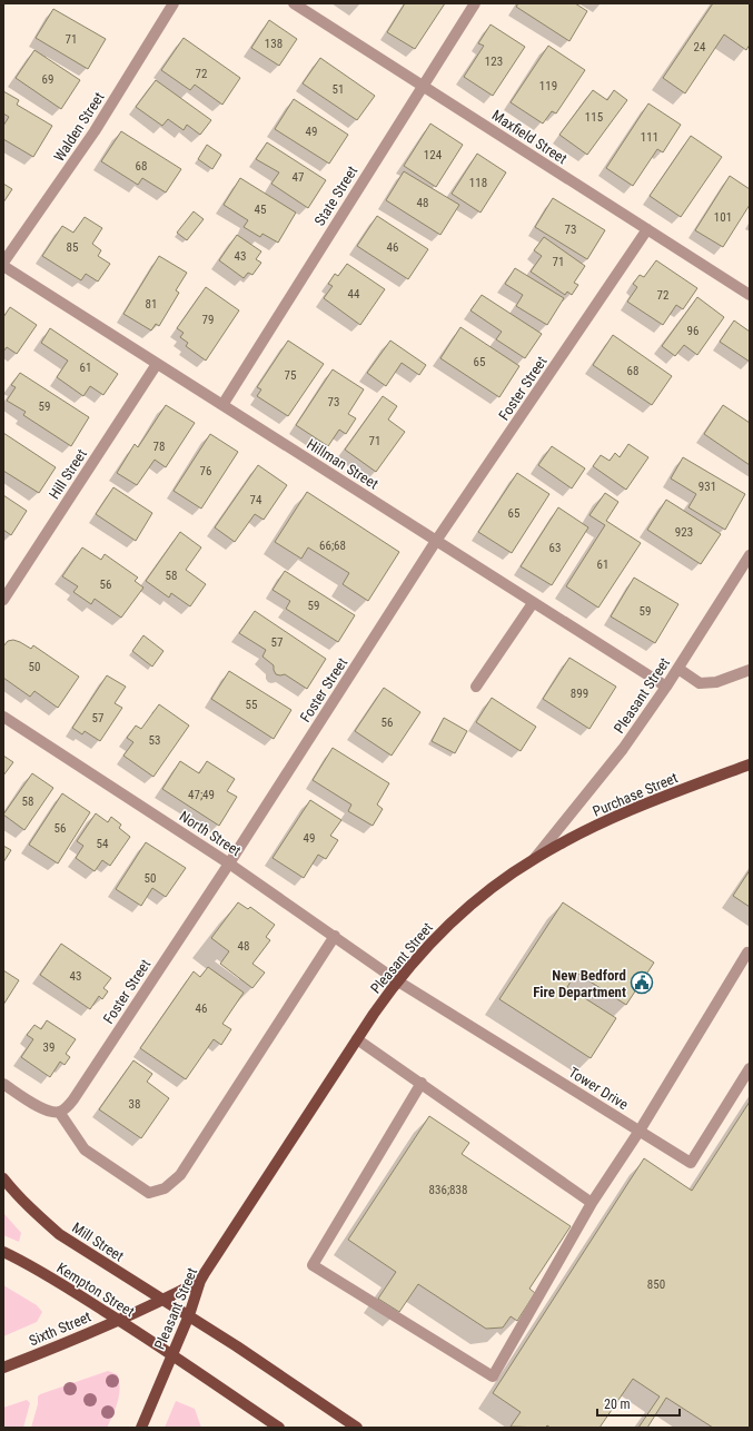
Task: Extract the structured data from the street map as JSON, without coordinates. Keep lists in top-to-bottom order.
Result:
{
  "streets": {
    "main road": [
      "Pleasant Street",
      "Purchase Street",
      "Mill Street",
      "Kempton Street",
      "Sixth Street"
    ],
    "street": [
      "Walden Street",
      "Maxfield Street",
      "State Street",
      "Foster Street",
      "Hillman Street",
      "Hill Street",
      "North Street",
      "Tower Drive"
    ]
  },
  "crossings": [
    ["Maxfield Street", "State Street"],
    ["Maxfield Street", "Foster Street"],
    ["State Street", "Hillman Street"],
    ["Foster Street", "Hillman Street"],
    ["Foster Street", "North Street"],
    ["Hillman Street", "Hill Street"],
    ["Hillman Street", "Pleasant Street"],
    ["Pleasant Street", "Purchase Street"],
    ["Pleasant Street", "North Street"],
    ["Pleasant Street", "Tower Drive"],
    ["Pleasant Street", "Mill Street"],
    ["Pleasant Street", "Kempton Street"],
    ["Pleasant Street", "Sixth Street"],
    ["North Street", "Tower Drive"],
    ["Mill Street", "Sixth Street"],
    ["Kempton Street", "Sixth Street"]
  ],
  "places": {
    "public building": ["New Bedford Fire Department"]
  },
  "house_numbers": [
    "71",
    "138",
    "24",
    "123",
    "72",
    "69",
    "119",
    "51",
    "115",
    "49",
    "111",
    "124",
    "68",
    "47",
    "118",
    "48",
    "45",
    "101",
    "73",
    "85",
    "46",
    "43",
    "71",
    "44",
    "72",
    "81",
    "79",
    "96",
    "65",
    "61",
    "68",
    "75",
    "73",
    "59",
    "71",
    "78",
    "76",
    "931",
    "74",
    "65",
    "923",
    "66;68",
    "63",
    "61",
    "58",
    "56",
    "59",
    "59",
    "57",
    "50",
    "899",
    "55",
    "57",
    "56",
    "53",
    "47;49",
    "58",
    "56",
    "49",
    "54",
    "50",
    "48",
    "43",
    "46",
    "39",
    "38",
    "836;838",
    "850"
  ],
  "scale_bar": "20 m"
}
